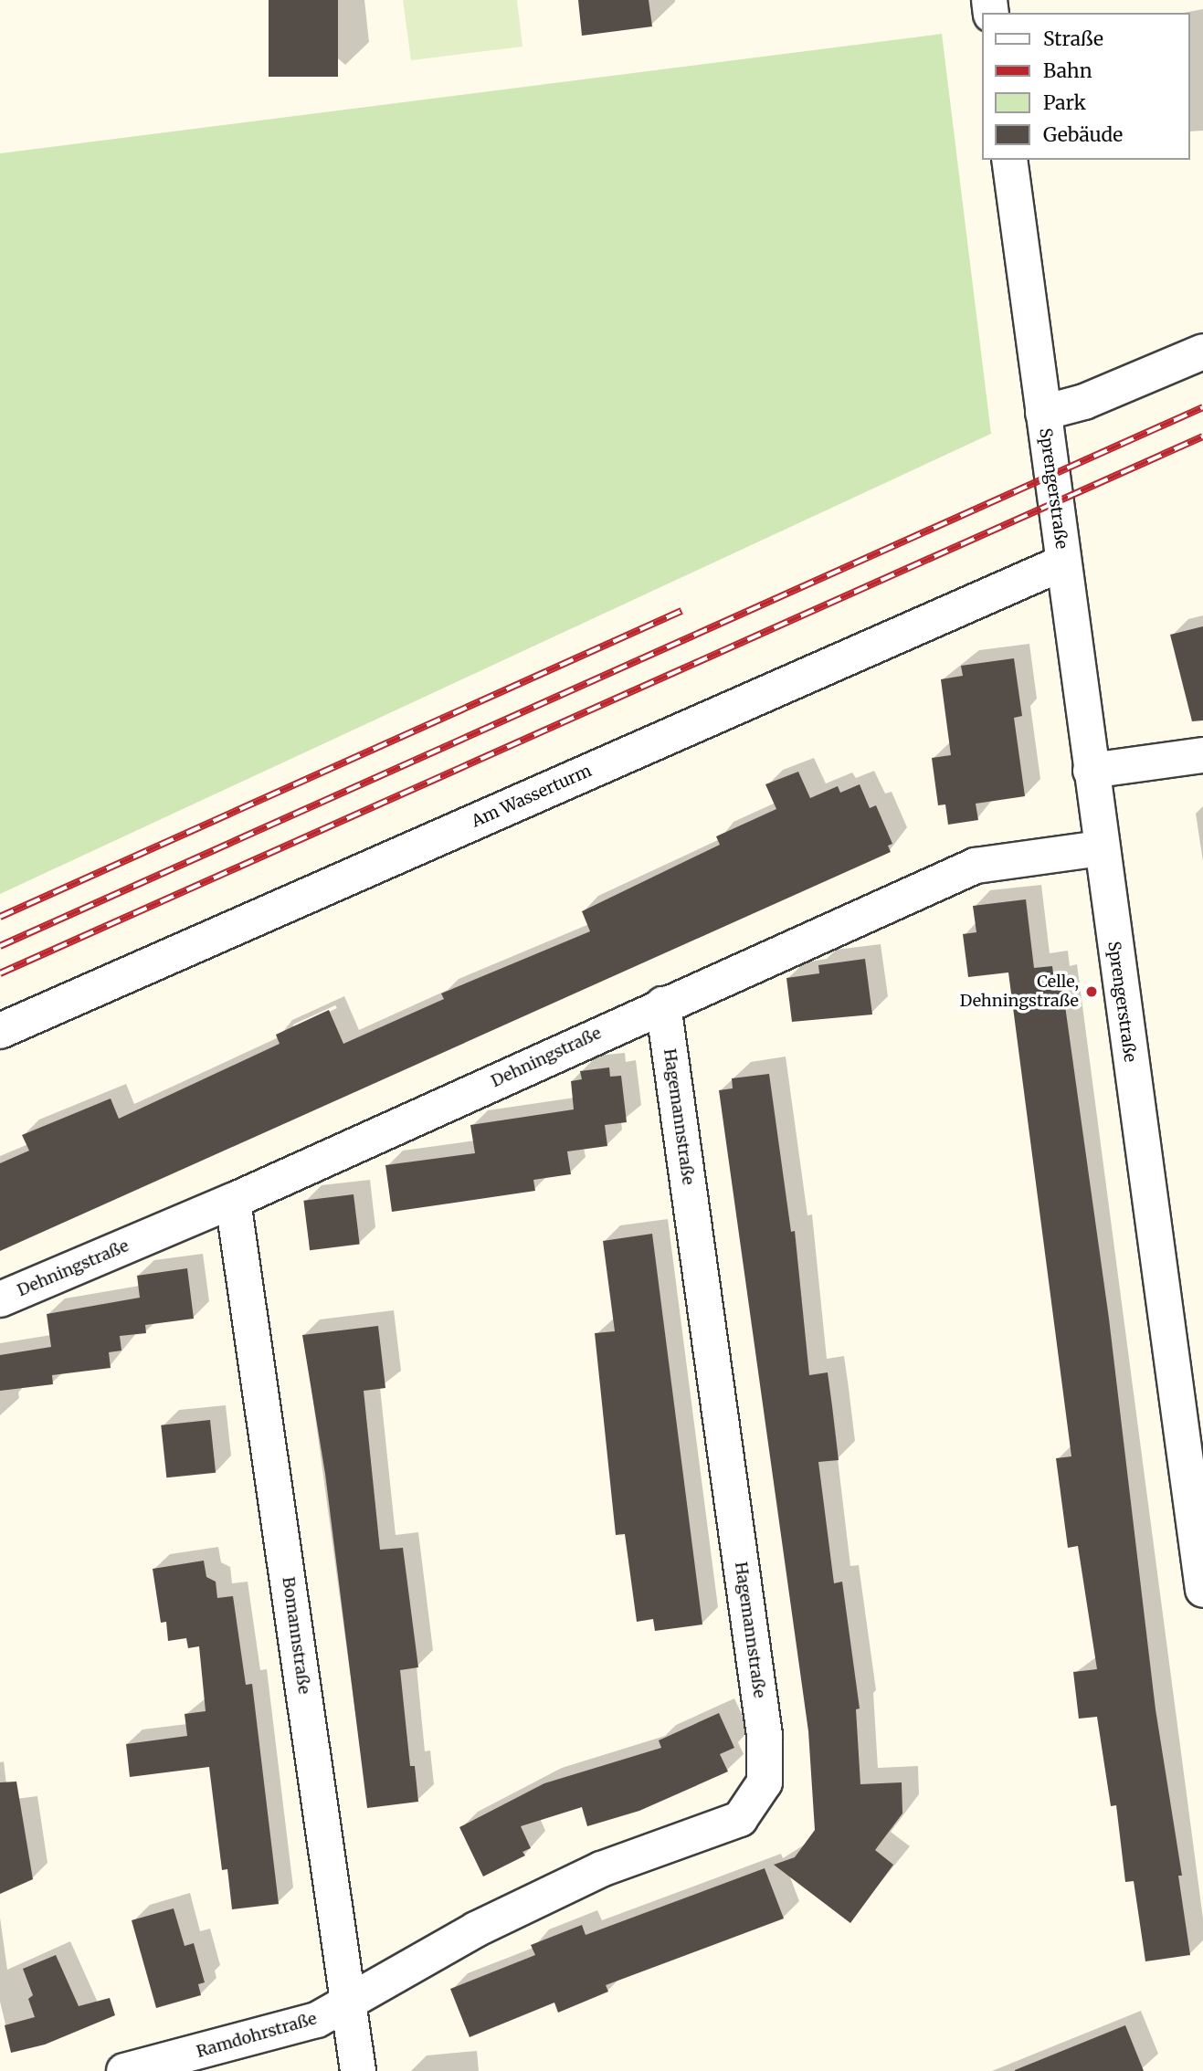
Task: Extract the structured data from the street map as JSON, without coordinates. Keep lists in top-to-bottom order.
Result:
{
  "streets": {
    "street": [
      "Sprengerstraße",
      "Am Wasserturm",
      "Dehningstraße",
      "Hagemannstraße",
      "Bomannstraße",
      "Ramdohrstraße"
    ]
  },
  "crossings": [
    ["Sprengerstraße", "Am Wasserturm"],
    ["Sprengerstraße", "Dehningstraße"],
    ["Dehningstraße", "Hagemannstraße"],
    ["Dehningstraße", "Bomannstraße"],
    ["Hagemannstraße", "Bomannstraße"],
    ["Hagemannstraße", "Ramdohrstraße"],
    ["Bomannstraße", "Ramdohrstraße"]
  ],
  "places": ["Celle, Dehningstraße"],
  "legend": [
    "Straße",
    "Bahn",
    "Park",
    "Gebäude"
  ]
}
